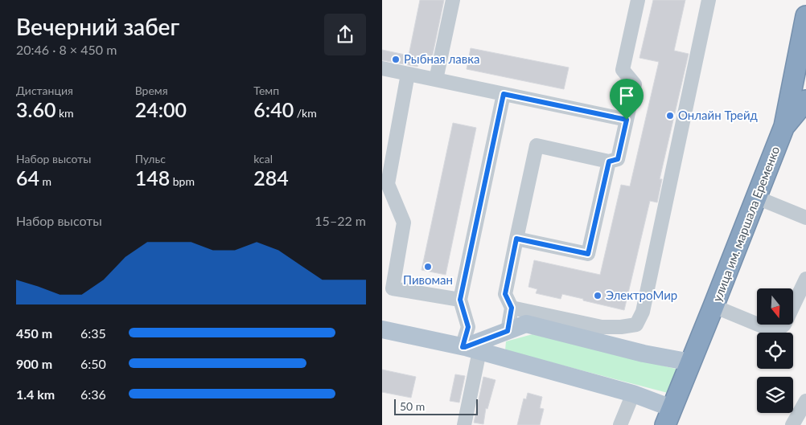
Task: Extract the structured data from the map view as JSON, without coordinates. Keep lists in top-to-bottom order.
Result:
{
  "streets": {
    "highway": ["улица им. маршала Еременко"]
  },
  "places": [
    "Рыбная лавка",
    "Онлайн Трейд",
    "Пивоман",
    "ЭлектроМир"
  ],
  "scale_bar": "50 m",
  "north": "bottom",
  "page": {
    "heading": ["Вечерний забег", "20:46 · 8 × 450 m"],
    "stats": [
      ["Дистанция", "3.60 km"],
      ["Время", "24:00"],
      ["Темп", "6:40 /km"],
      ["Набор высоты", "64 m"],
      ["Пульс", "148 bpm"],
      ["kcal", "284"]
    ],
    "chart": ["Набор высоты", "15–22 m"],
    "list": [
      {
        "name": "450 m",
        "note": "6:35"
      },
      {
        "name": "900 m",
        "note": "6:50"
      },
      {
        "name": "1.4 km",
        "note": "6:36"
      }
    ],
    "scale": "50 m"
  }
}
